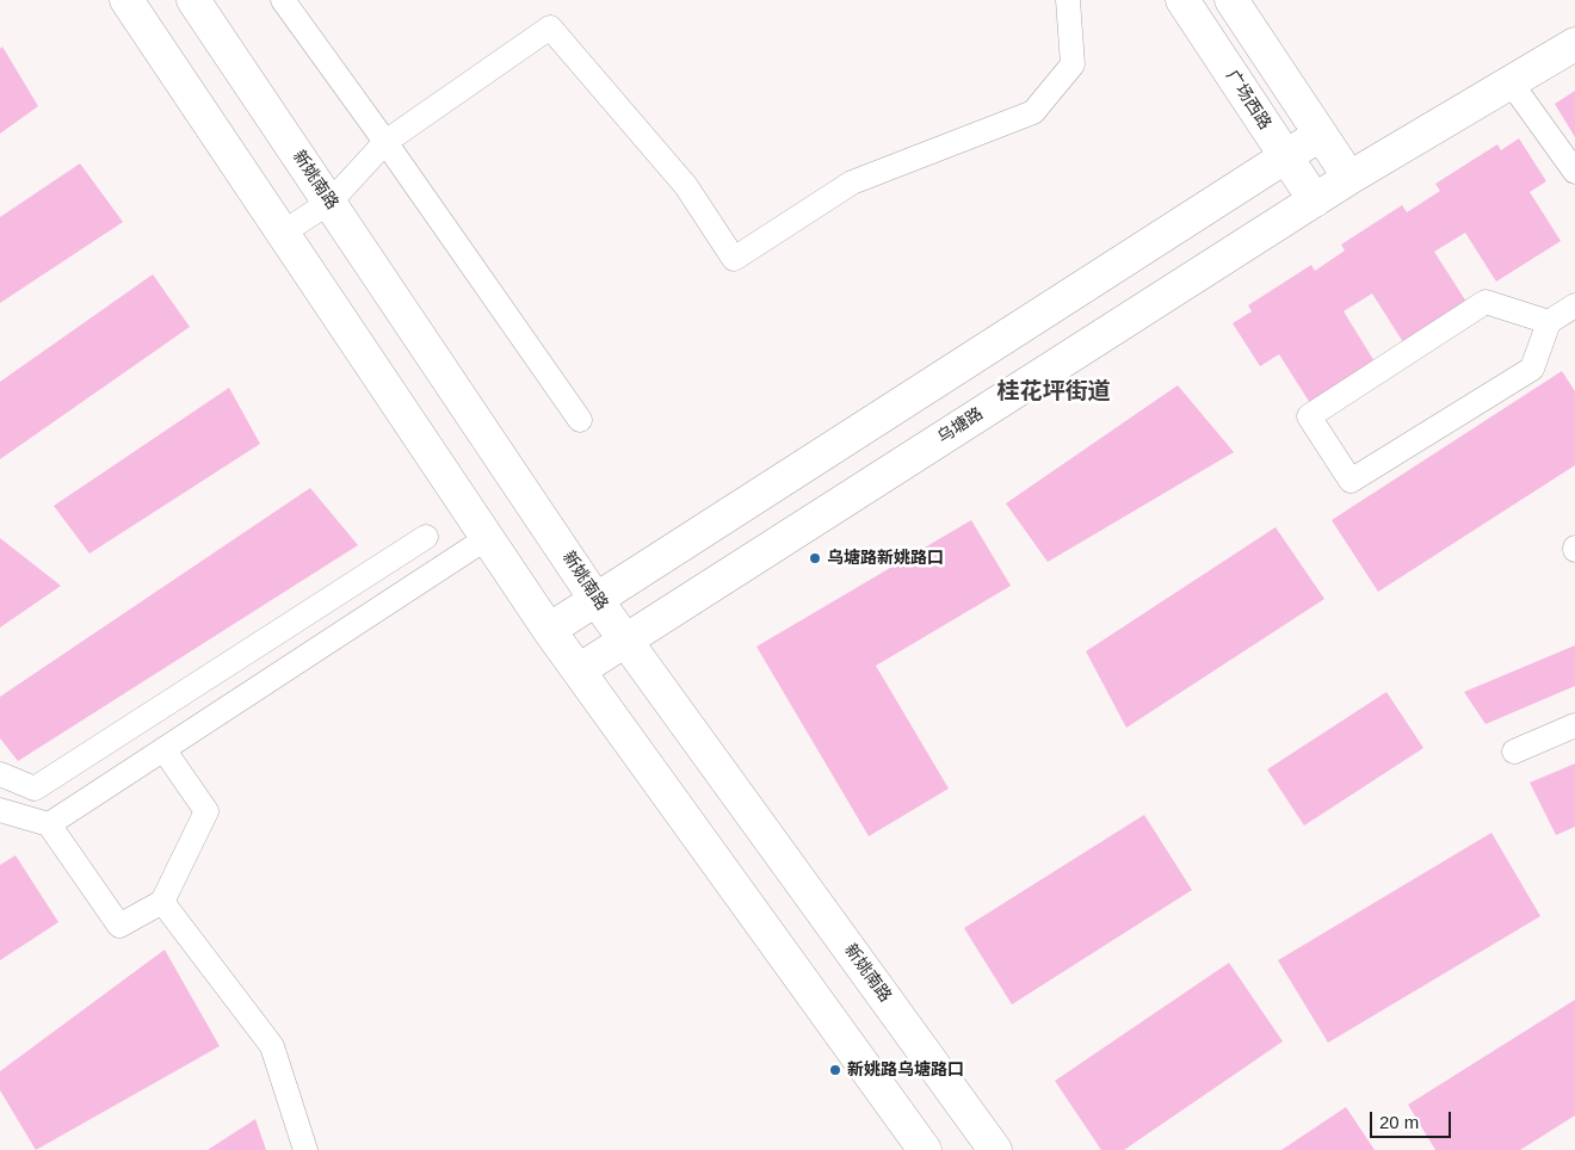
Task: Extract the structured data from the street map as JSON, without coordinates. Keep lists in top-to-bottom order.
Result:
{
  "streets": {
    "main road": ["广场西路", "新姚南路", "乌塘路"]
  },
  "crossings": [
    ["广场西路", "乌塘路"],
    ["新姚南路", "乌塘路"]
  ],
  "districts": ["桂花坪街道"],
  "places": ["乌塘路新姚路口", "新姚路乌塘路口"],
  "scale_bar": "20 m"
}
